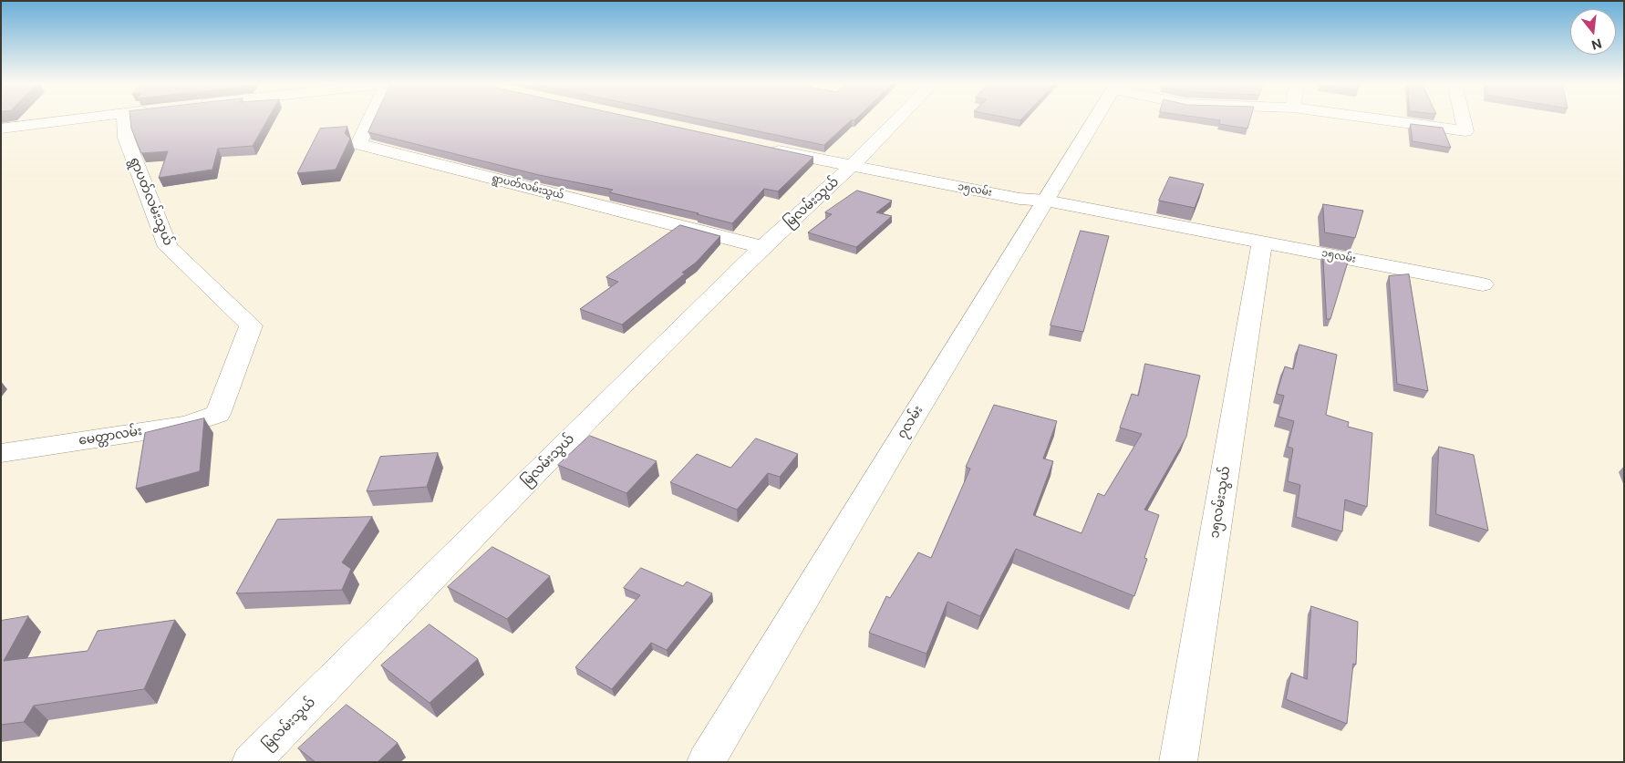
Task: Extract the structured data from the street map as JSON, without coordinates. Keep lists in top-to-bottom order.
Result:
{
  "streets": {
    "street": [
      "ရွာပတ်လမ်းသွယ်",
      "၁၅လမ်း",
      "မြလမ်းသွယ်",
      "၇လမ်း",
      "မေတ္တာလမ်း",
      "၁၅လမ်းသွယ်"
    ]
  },
  "crossings": [
    ["ရွာပတ်လမ်းသွယ်", "မြလမ်းသွယ်"],
    ["ရွာပတ်လမ်းသွယ်", "မေတ္တာလမ်း"],
    ["၁၅လမ်း", "မြလမ်းသွယ်"],
    ["၁၅လမ်း", "၇လမ်း"],
    ["၁၅လမ်း", "၁၅လမ်းသွယ်"]
  ],
  "north": "bottom"
}
